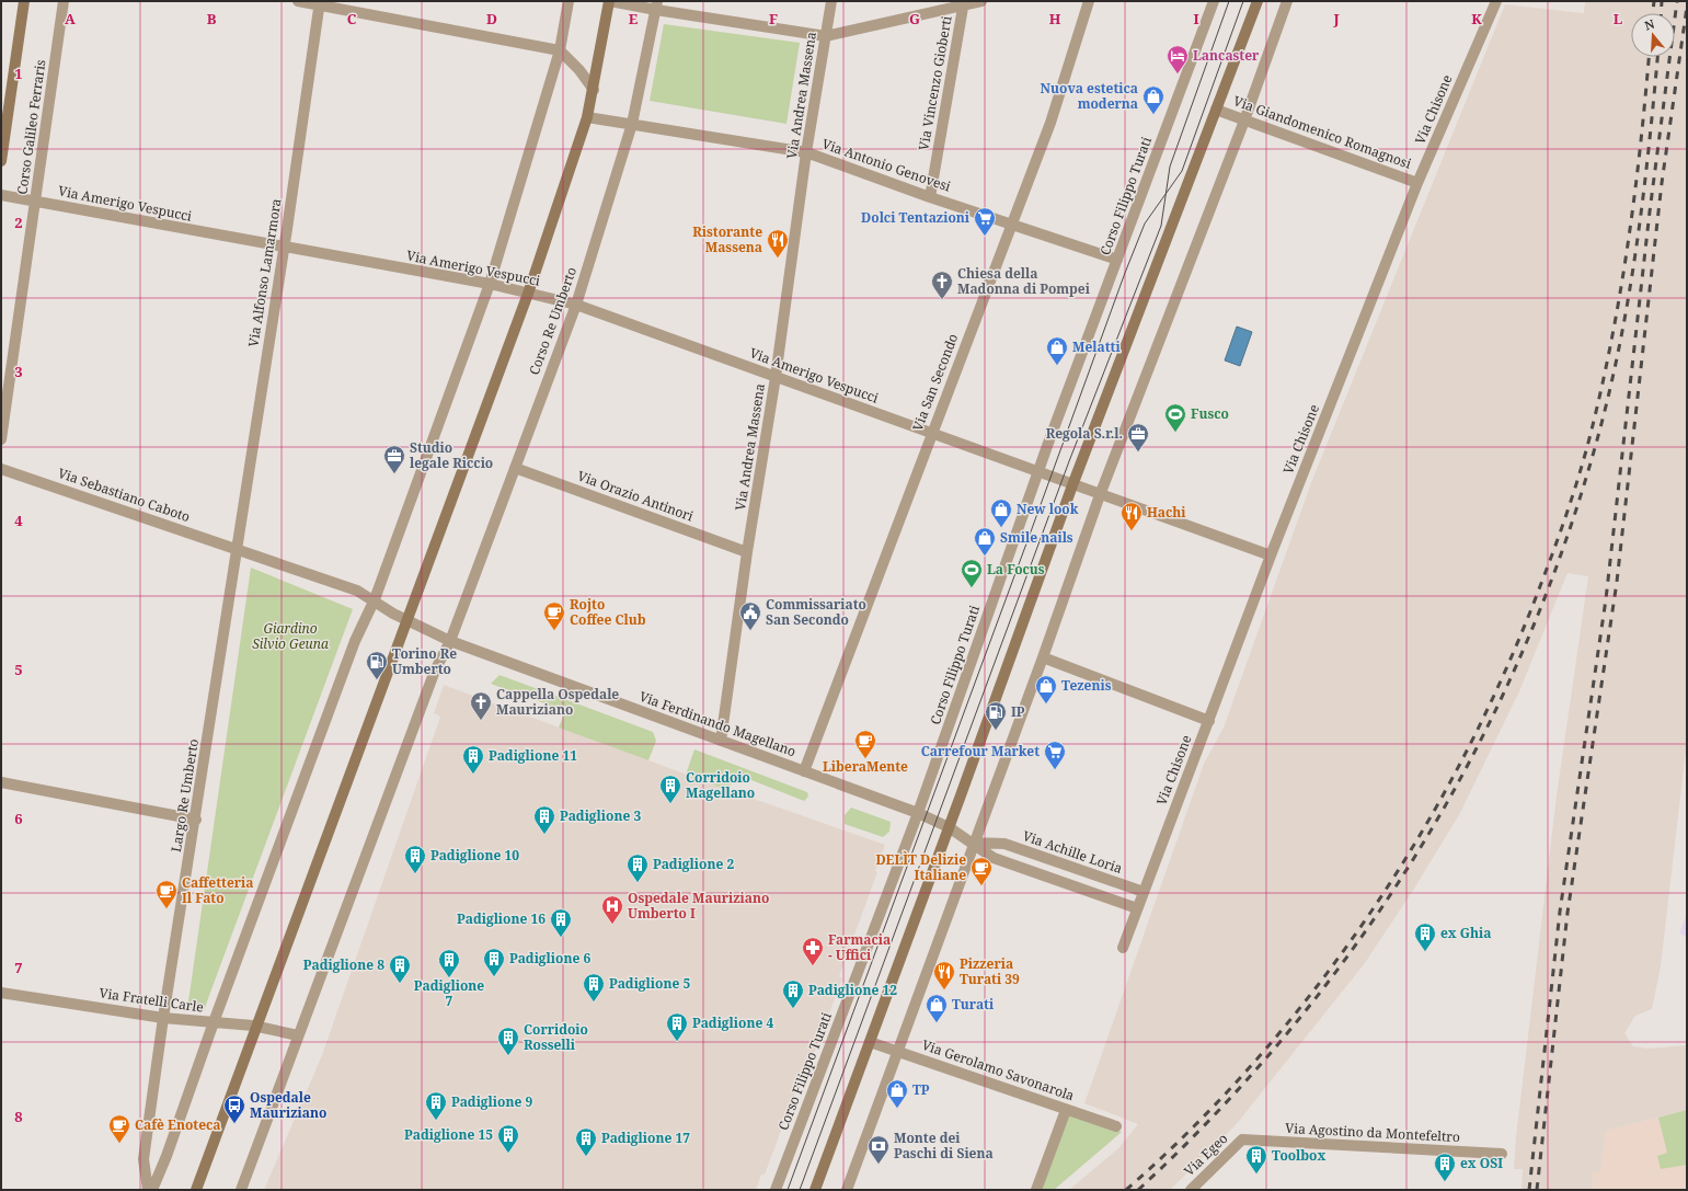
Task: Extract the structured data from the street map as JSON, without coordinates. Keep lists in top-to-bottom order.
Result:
{
  "streets": {
    "main road": ["Corso Galileo Ferraris"],
    "street": [
      "Via Vincenzo Gioberti",
      "Via Andrea Massena",
      "Via Chisone",
      "Via Giandomenico Romagnosi",
      "Via Antonio Genovesi",
      "Corso Filippo Turati",
      "Via Amerigo Vespucci",
      "Via Alfonso Lamarmora",
      "Corso Re Umberto",
      "Via San Secondo",
      "Via Sebastiano Caboto",
      "Via Orazio Antinori",
      "Via Ferdinando Magellano",
      "Largo Re Umberto",
      "Via Achille Loria",
      "Via Fratelli Carle",
      "Via Gerolamo Savonarola",
      "Via Agostino da Montefeltro",
      "Via Egeo"
    ]
  },
  "crossings": [
    ["Via Vincenzo Gioberti", "Via Antonio Genovesi"],
    ["Via Andrea Massena", "Via Antonio Genovesi"],
    ["Via Andrea Massena", "Via Amerigo Vespucci"],
    ["Via Andrea Massena", "Via Orazio Antinori"],
    ["Via Andrea Massena", "Via Ferdinando Magellano"],
    ["Via Chisone", "Via Giandomenico Romagnosi"],
    ["Via Chisone", "Via Achille Loria"],
    ["Corso Galileo Ferraris", "Via Amerigo Vespucci"],
    ["Via Antonio Genovesi", "Corso Filippo Turati"],
    ["Via Antonio Genovesi", "Corso Re Umberto"],
    ["Via Antonio Genovesi", "Via San Secondo"],
    ["Corso Filippo Turati", "Via Amerigo Vespucci"],
    ["Corso Filippo Turati", "Via Ferdinando Magellano"],
    ["Via Amerigo Vespucci", "Via Alfonso Lamarmora"],
    ["Via Amerigo Vespucci", "Corso Re Umberto"],
    ["Via Amerigo Vespucci", "Via San Secondo"],
    ["Via Alfonso Lamarmora", "Via Sebastiano Caboto"],
    ["Via Alfonso Lamarmora", "Largo Re Umberto"],
    ["Corso Re Umberto", "Via Orazio Antinori"],
    ["Corso Re Umberto", "Via Ferdinando Magellano"],
    ["Via San Secondo", "Via Ferdinando Magellano"],
    ["Via Sebastiano Caboto", "Largo Re Umberto"],
    ["Via Ferdinando Magellano", "Via Achille Loria"],
    ["Largo Re Umberto", "Via Fratelli Carle"],
    ["Via Agostino da Montefeltro", "Via Egeo"]
  ],
  "parks": ["Giardino Silvio Geuna"],
  "places": {
    "hotel": ["Lancaster"],
    "shop": [
      "Nuova estetica moderna",
      "Melatti",
      "New look",
      "Smile nails",
      "Tezenis",
      "Turati",
      "TP"
    ],
    "supermarket": ["Dolci Tentazioni", "Carrefour Market"],
    "restaurant": ["Ristorante Massena", "Hachi", "Pizzeria Turati 39"],
    "church": ["Chiesa della Madonna di Pompei", "Cappella Ospedale Mauriziano"],
    "sports": ["Fusco", "La Focus"],
    "office": ["Regola S.r.l.", "Studio legale Riccio"],
    "cafe": [
      "Rojto Coffee Club",
      "LiberaMente",
      "DELÌT Delizie Italiane",
      "Caffetteria Il Fato",
      "Cafè Enoteca"
    ],
    "public building": ["Commissariato San Secondo"],
    "fuel station": ["Torino Re Umberto", "IP"],
    "building": [
      "Padiglione 11",
      "Corridoio Magellano",
      "Padiglione 3",
      "Padiglione 10",
      "Padiglione 2",
      "Padiglione 16",
      "ex Ghia",
      "Padiglione 6",
      "Padiglione 7",
      "Padiglione 8",
      "Padiglione 5",
      "Padiglione 12",
      "Padiglione 4",
      "Corridoio Rosselli",
      "Padiglione 9",
      "Padiglione 15",
      "Padiglione 17",
      "Toolbox",
      "ex OSI"
    ],
    "hospital": ["Ospedale Mauriziano Umberto I"],
    "pharmacy": ["Farmacia - Uffici"],
    "bus stop": ["Ospedale Mauriziano"],
    "bank": ["Monte dei Paschi di Siena"]
  },
  "north": "top",
  "grid": {
    "columns": [
      "A",
      "B",
      "C",
      "D",
      "E",
      "F",
      "G",
      "H",
      "I",
      "J",
      "K",
      "L"
    ],
    "rows": [
      "1",
      "2",
      "3",
      "4",
      "5",
      "6",
      "7",
      "8"
    ]
  }
}
